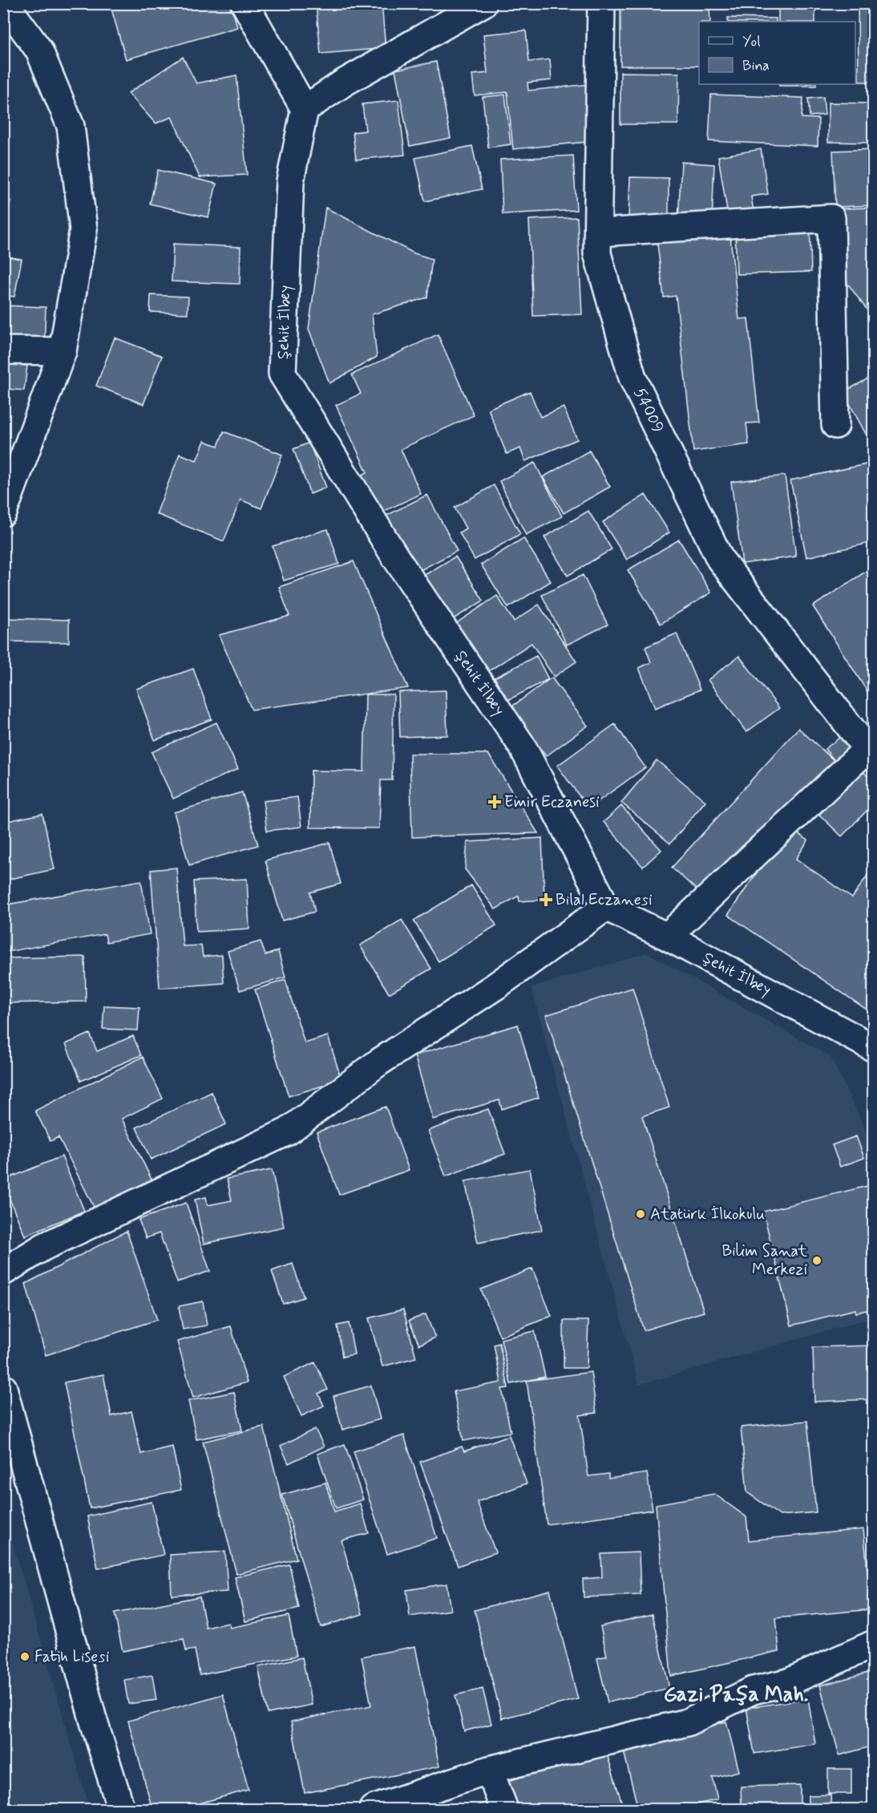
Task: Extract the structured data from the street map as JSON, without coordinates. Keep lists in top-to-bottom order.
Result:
{
  "streets": {
    "street": ["Şehit İlbey", "54009"]
  },
  "districts": ["Gazi Paşa Mah."],
  "places": {
    "health": ["Emir Eczanesi", "Bilal Eczanesi"],
    "other": ["Atatürk İlkokulu", "Bilim Sanat Merkezi", "Fatih Lisesi"]
  },
  "legend": ["Yol", "Bina"]
}
